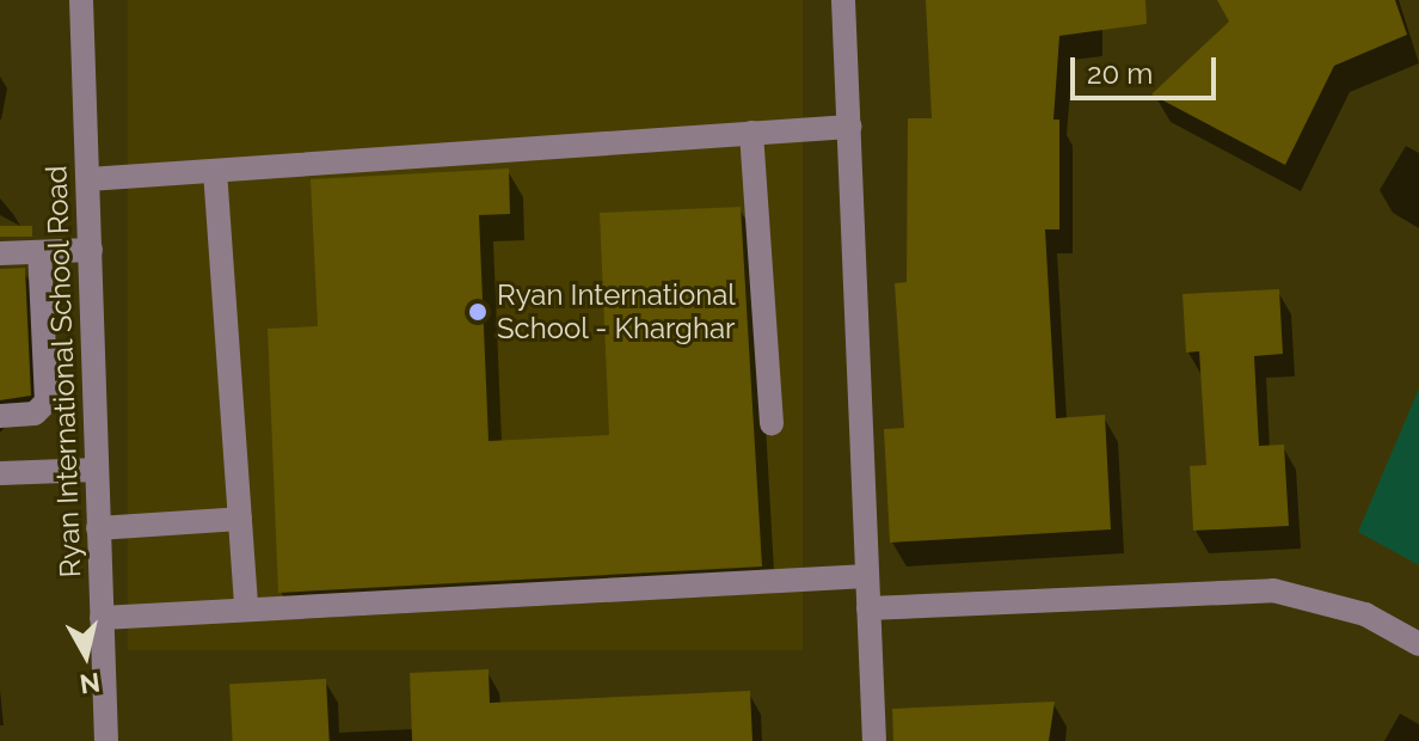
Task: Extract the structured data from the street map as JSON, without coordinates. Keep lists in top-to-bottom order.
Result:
{
  "streets": {
    "street": ["Ryan International School Road"]
  },
  "places": ["Ryan International School - Kharghar"],
  "scale_bar": "20 m",
  "north": "bottom"
}
